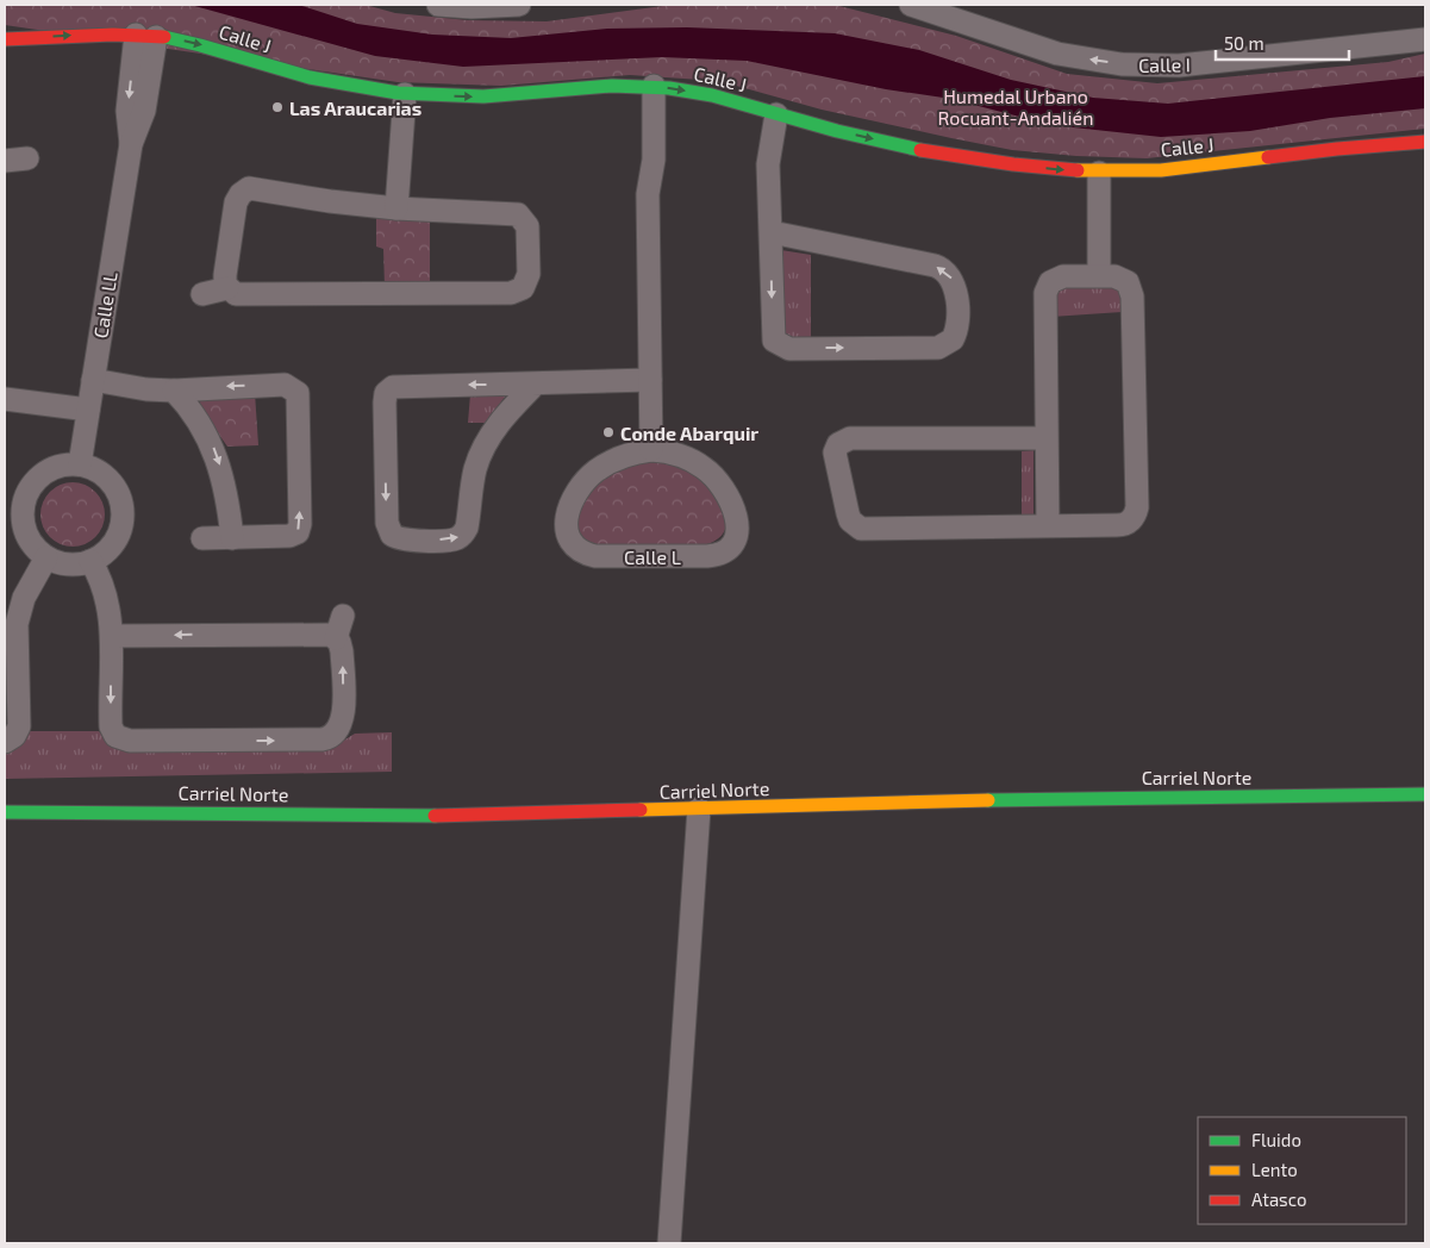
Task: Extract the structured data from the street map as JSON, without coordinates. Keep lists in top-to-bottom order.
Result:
{
  "streets": {
    "street": [
      "Calle J",
      "Calle I",
      "Calle LL",
      "Calle L",
      "Carriel Norte"
    ]
  },
  "crossings": [
    ["Calle J", "Calle LL"]
  ],
  "one_way": ["Calle J", "Calle I"],
  "parks": ["Humedal Urbano Rocuant-Andalién"],
  "places": ["Las Araucarias", "Conde Abarquir"],
  "legend": ["Fluido", "Lento", "Atasco"],
  "scale_bar": "50 m"
}
